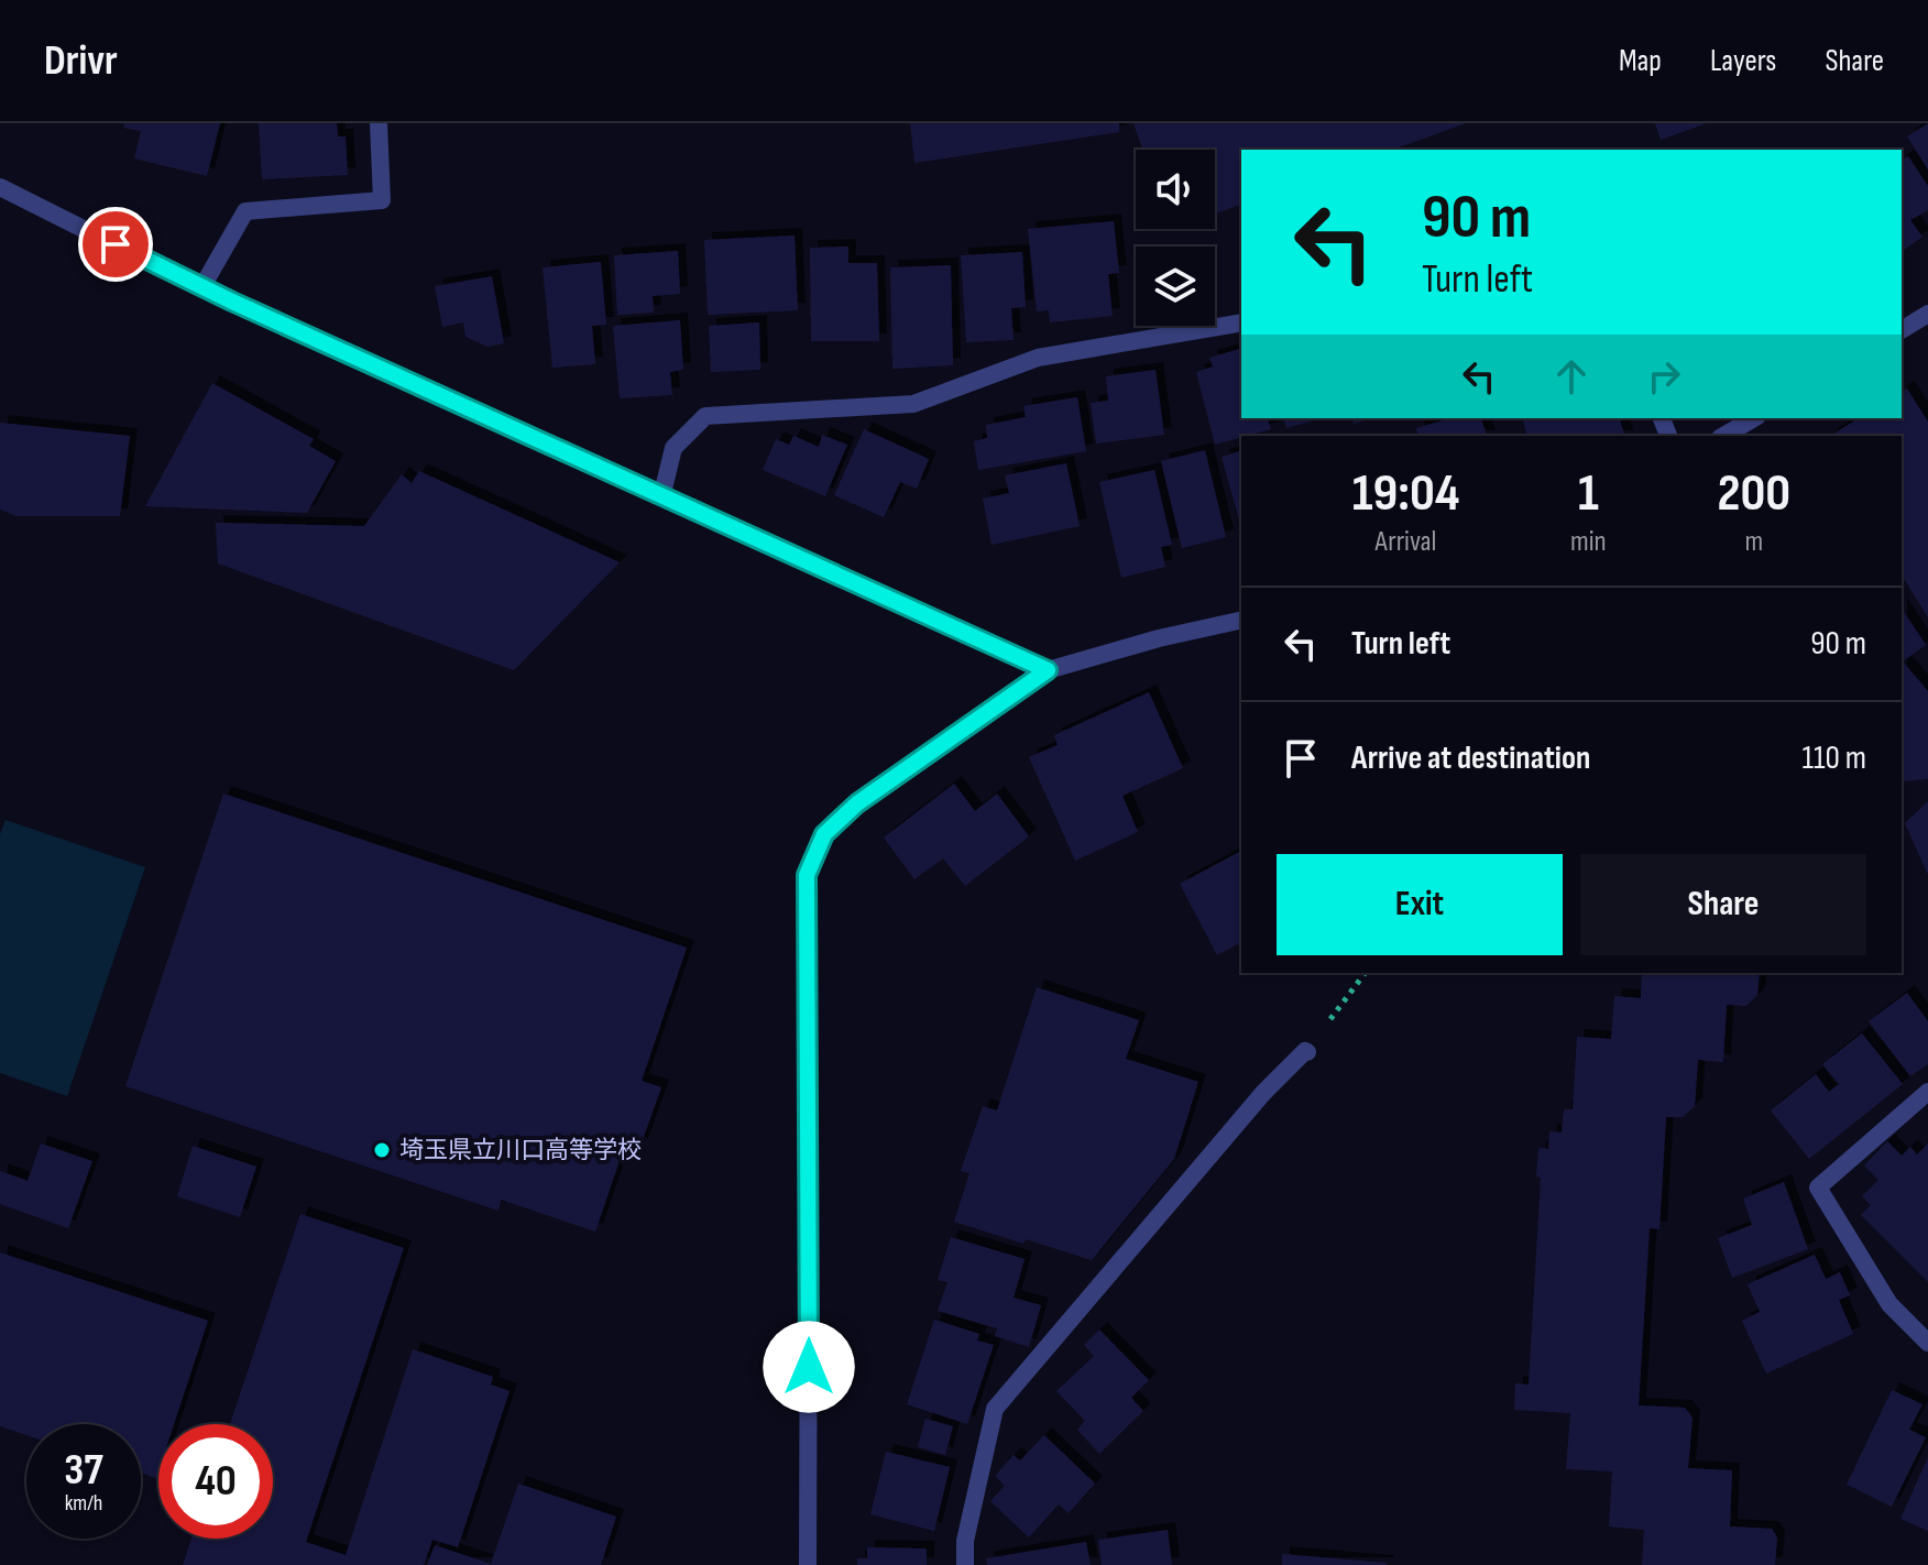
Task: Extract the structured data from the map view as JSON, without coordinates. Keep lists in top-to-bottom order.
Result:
{
  "places": ["埼玉県立川口高等学校"],
  "page": {
    "header": "Drivr",
    "nav": ["Map", "Layers", "Share"],
    "turn": ["90 m", "Turn left"],
    "eta": [
      "19:04",
      "Arrival",
      "1",
      "min",
      "200",
      "m"
    ],
    "list": [
      {
        "name": "Turn left",
        "value": "90 m"
      },
      {
        "name": "Arrive at destination",
        "value": "110 m"
      }
    ],
    "buttons": ["Exit", "Share"],
    "speed": "37 km/h",
    "limit": "40"
  }
}
